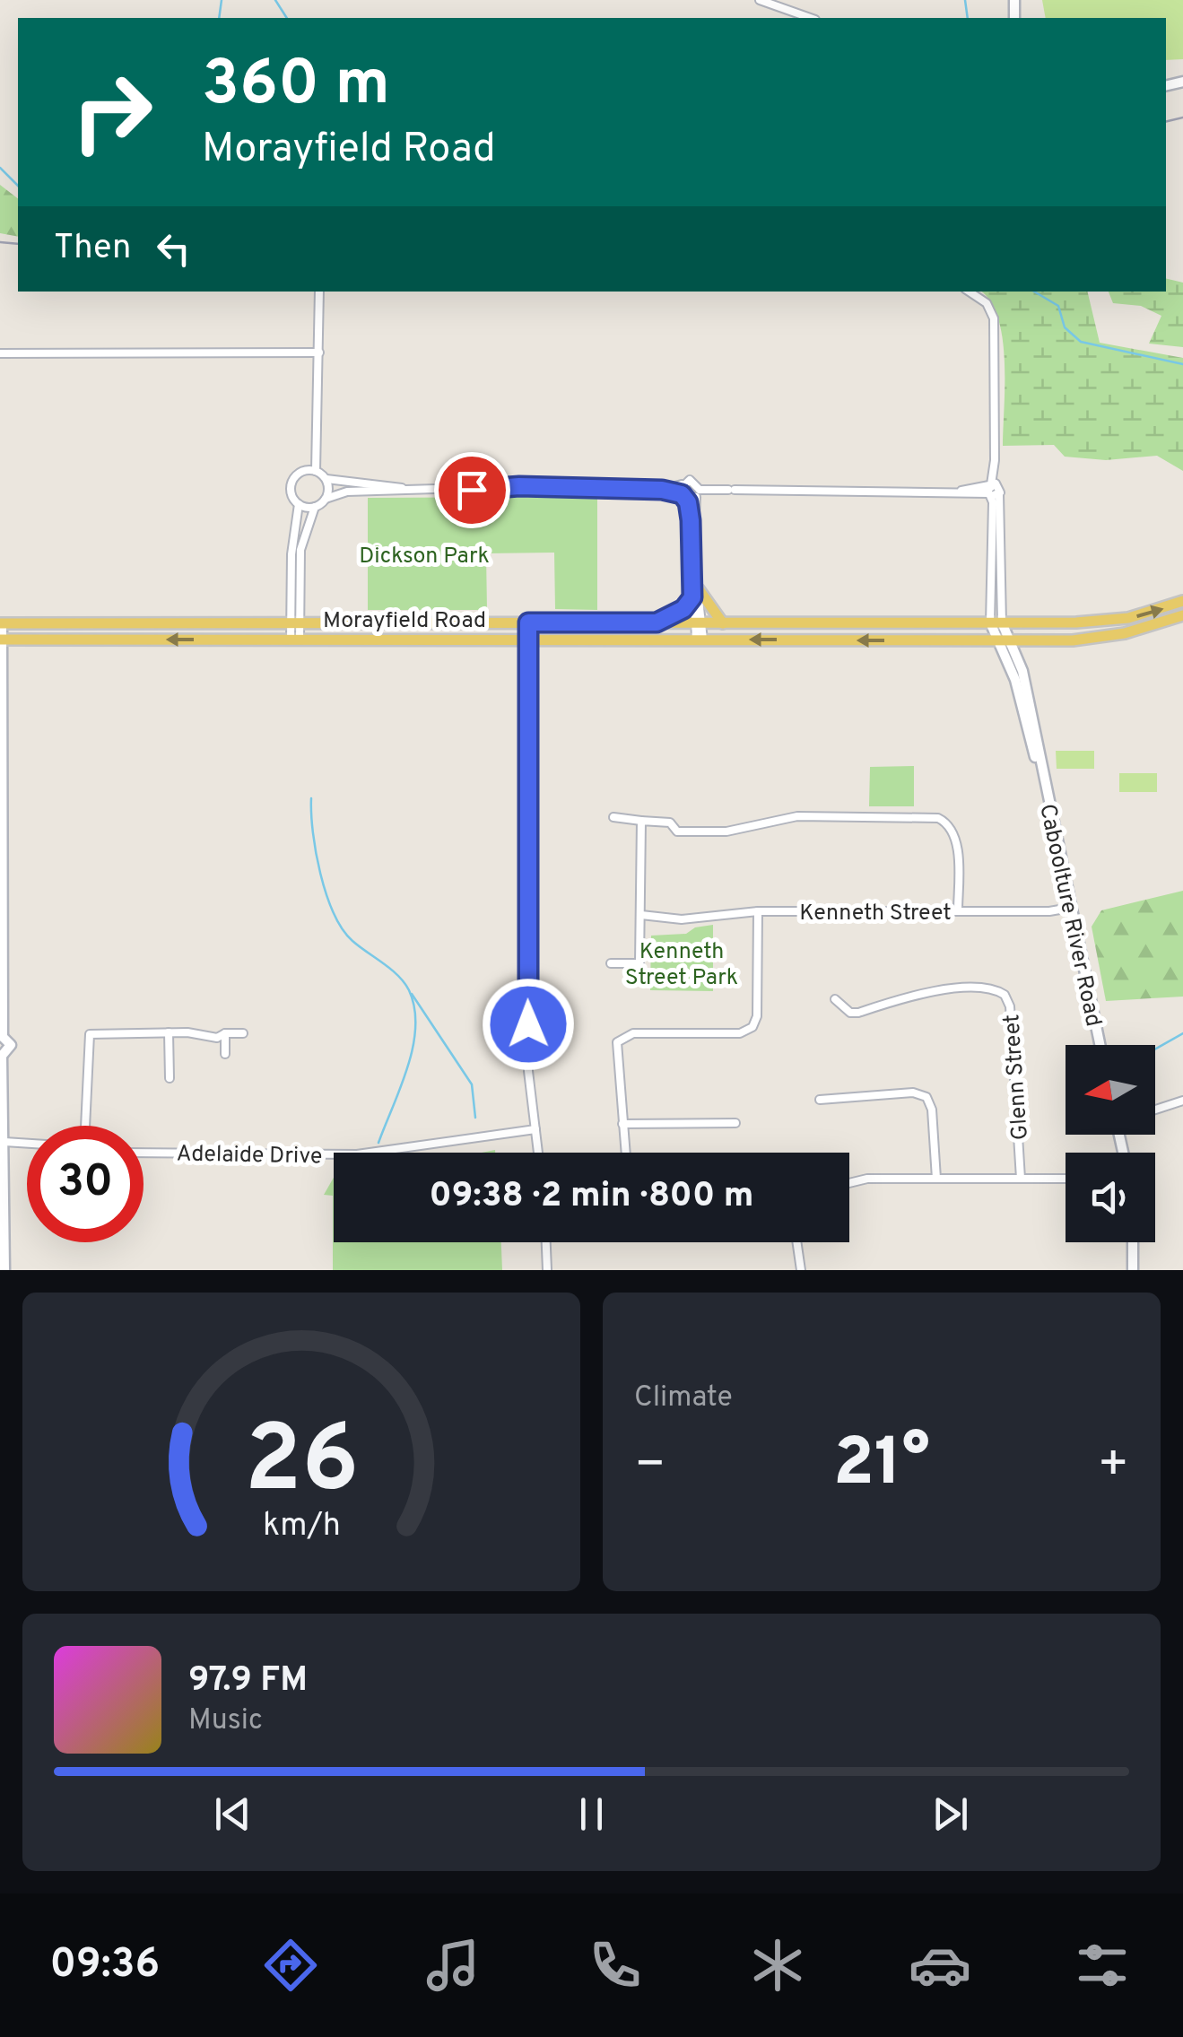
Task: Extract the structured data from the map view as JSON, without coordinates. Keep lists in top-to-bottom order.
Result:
{
  "streets": {
    "main road": ["Morayfield Road", "Caboolture River Road"],
    "street": ["Kenneth Street", "Glenn Street", "Adelaide Drive"]
  },
  "crossings": [
    ["Morayfield Road", "Caboolture River Road"],
    ["Kenneth Street", "Caboolture River Road"]
  ],
  "parks": ["Dickson Park", "Kenneth Street Park"],
  "north": "left",
  "page": {
    "turn": ["360 m", "Morayfield Road"],
    "then": "Then",
    "limit": "30",
    "trip": "09:38 · 2 min · 800 m",
    "tile": "Climate",
    "heat": ["−", "21°", "+"],
    "song": ["97.9 FM", "Music"],
    "tabs": "09:36",
    "gauge": ["26", "km/h"]
  }
}
